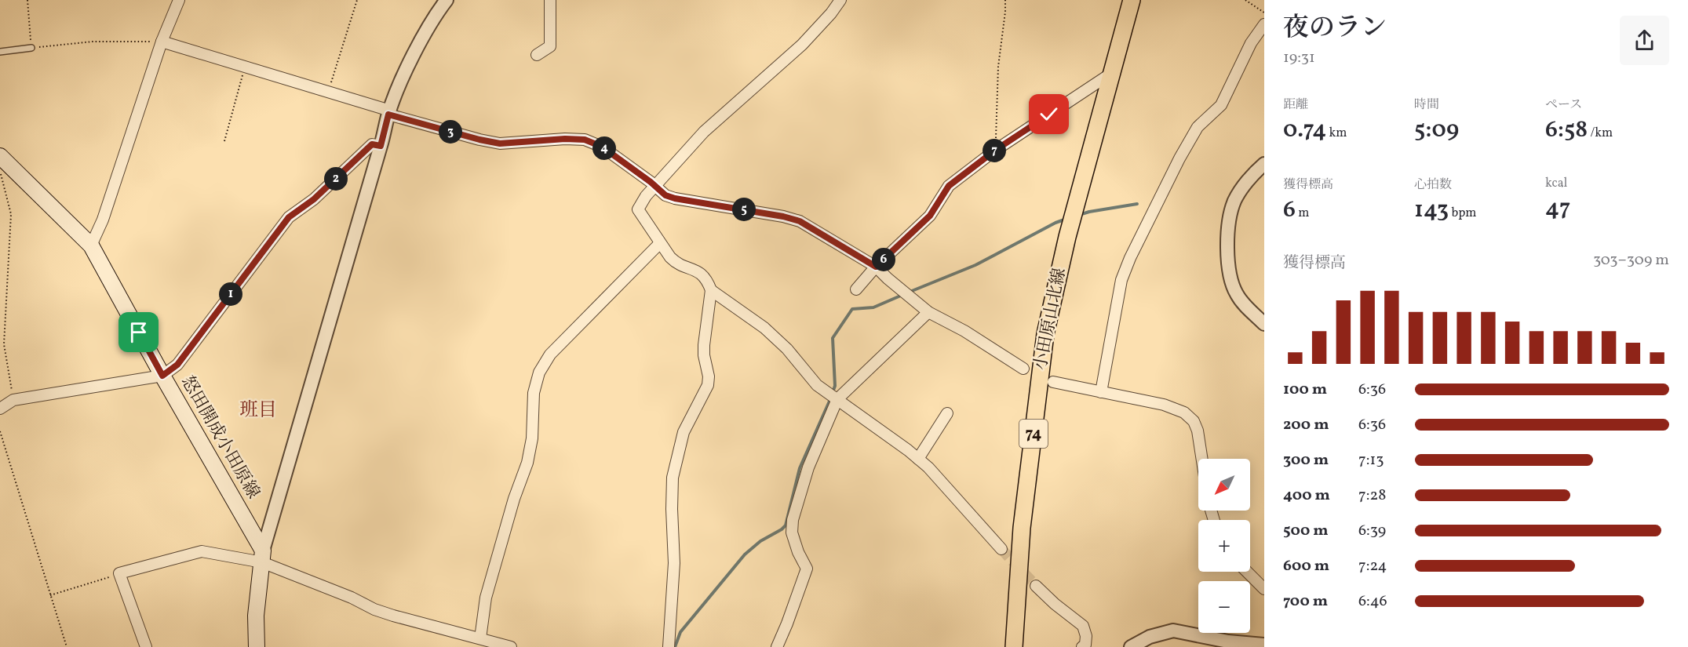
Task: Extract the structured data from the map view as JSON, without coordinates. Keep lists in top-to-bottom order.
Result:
{
  "streets": {
    "main road": ["小田原山北線", "74", "怒田開成小田原線"]
  },
  "districts": ["班目"],
  "north": "bottom left",
  "page": {
    "heading": ["夜のラン", "19:31"],
    "stats": [
      ["距離", "0.74 km"],
      ["時間", "5:09"],
      ["ペース", "6:58 /km"],
      ["獲得標高", "6 m"],
      ["心拍数", "143 bpm"],
      ["kcal", "47"]
    ],
    "pins": [
      "3",
      "4",
      "7",
      "2",
      "5",
      "6",
      "1"
    ],
    "chart": ["獲得標高", "303–309 m"],
    "list": [
      {
        "name": "100 m",
        "note": "6:36"
      },
      {
        "name": "200 m",
        "note": "6:36"
      },
      {
        "name": "300 m",
        "note": "7:13"
      },
      {
        "name": "400 m",
        "note": "7:28"
      },
      {
        "name": "500 m",
        "note": "6:39"
      },
      {
        "name": "600 m",
        "note": "7:24"
      },
      {
        "name": "700 m",
        "note": "6:46"
      }
    ],
    "map_buttons": ["+", "−"]
  }
}
